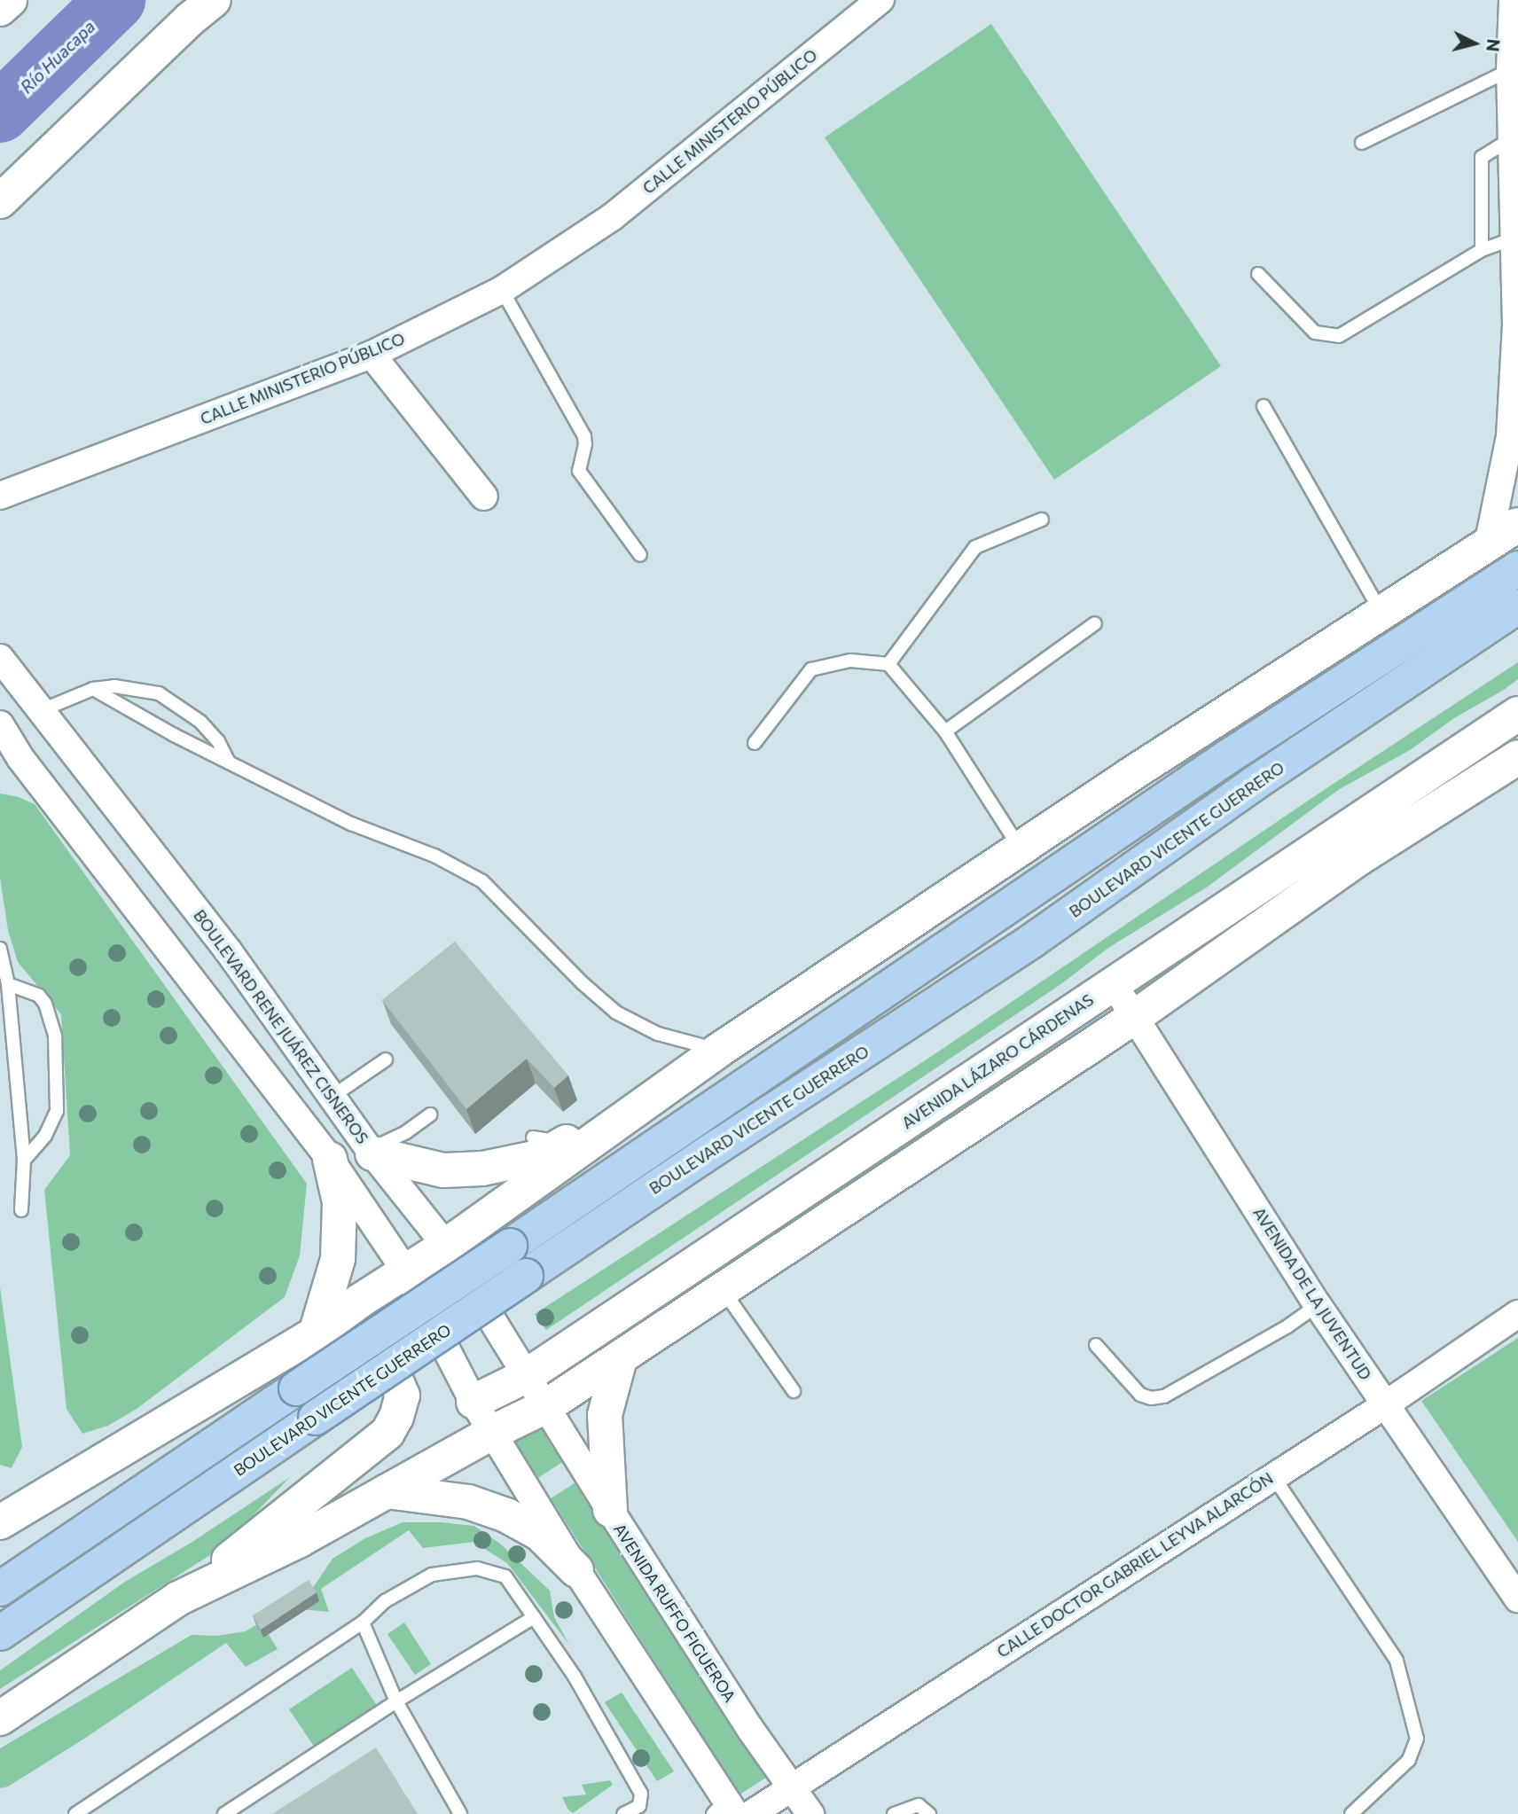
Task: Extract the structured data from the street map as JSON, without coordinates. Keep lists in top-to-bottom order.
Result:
{
  "streets": {
    "highway": ["BOULEVARD VICENTE GUERRERO"],
    "main road": ["AVENIDA LÁZARO CÁRDENAS"],
    "street": [
      "CALLE MINISTERIO PÚBLICO",
      "BOULEVARD RENE JUÁREZ CISNEROS",
      "AVENIDA DE LA JUVENTUD",
      "CALLE DOCTOR GABRIEL LEYVA ALARCÓN",
      "AVENIDA RUFFO FIGUEROA"
    ]
  },
  "crossings": [
    ["BOULEVARD RENE JUÁREZ CISNEROS", "AVENIDA LÁZARO CÁRDENAS"],
    ["BOULEVARD RENE JUÁREZ CISNEROS", "AVENIDA RUFFO FIGUEROA"],
    ["AVENIDA LÁZARO CÁRDENAS", "AVENIDA DE LA JUVENTUD"],
    ["AVENIDA DE LA JUVENTUD", "CALLE DOCTOR GABRIEL LEYVA ALARCÓN"],
    ["CALLE DOCTOR GABRIEL LEYVA ALARCÓN", "AVENIDA RUFFO FIGUEROA"]
  ],
  "water": ["Río Huacapa"],
  "north": "right"
}
